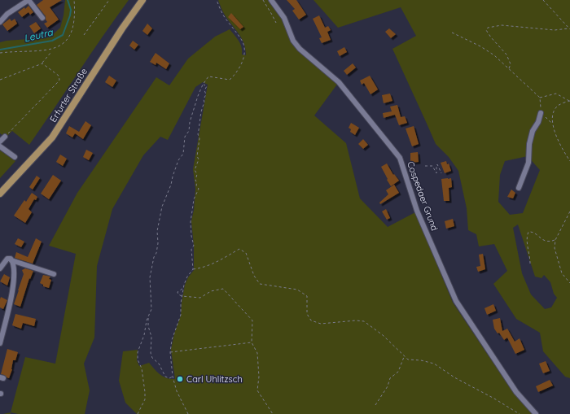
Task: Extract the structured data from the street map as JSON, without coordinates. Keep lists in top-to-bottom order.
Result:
{
  "streets": {
    "main road": ["Erfurter Straße"],
    "street": ["Cospedaer Grund"]
  },
  "water": ["Leutra"],
  "places": ["Carl Uhlitzsch"]
}
